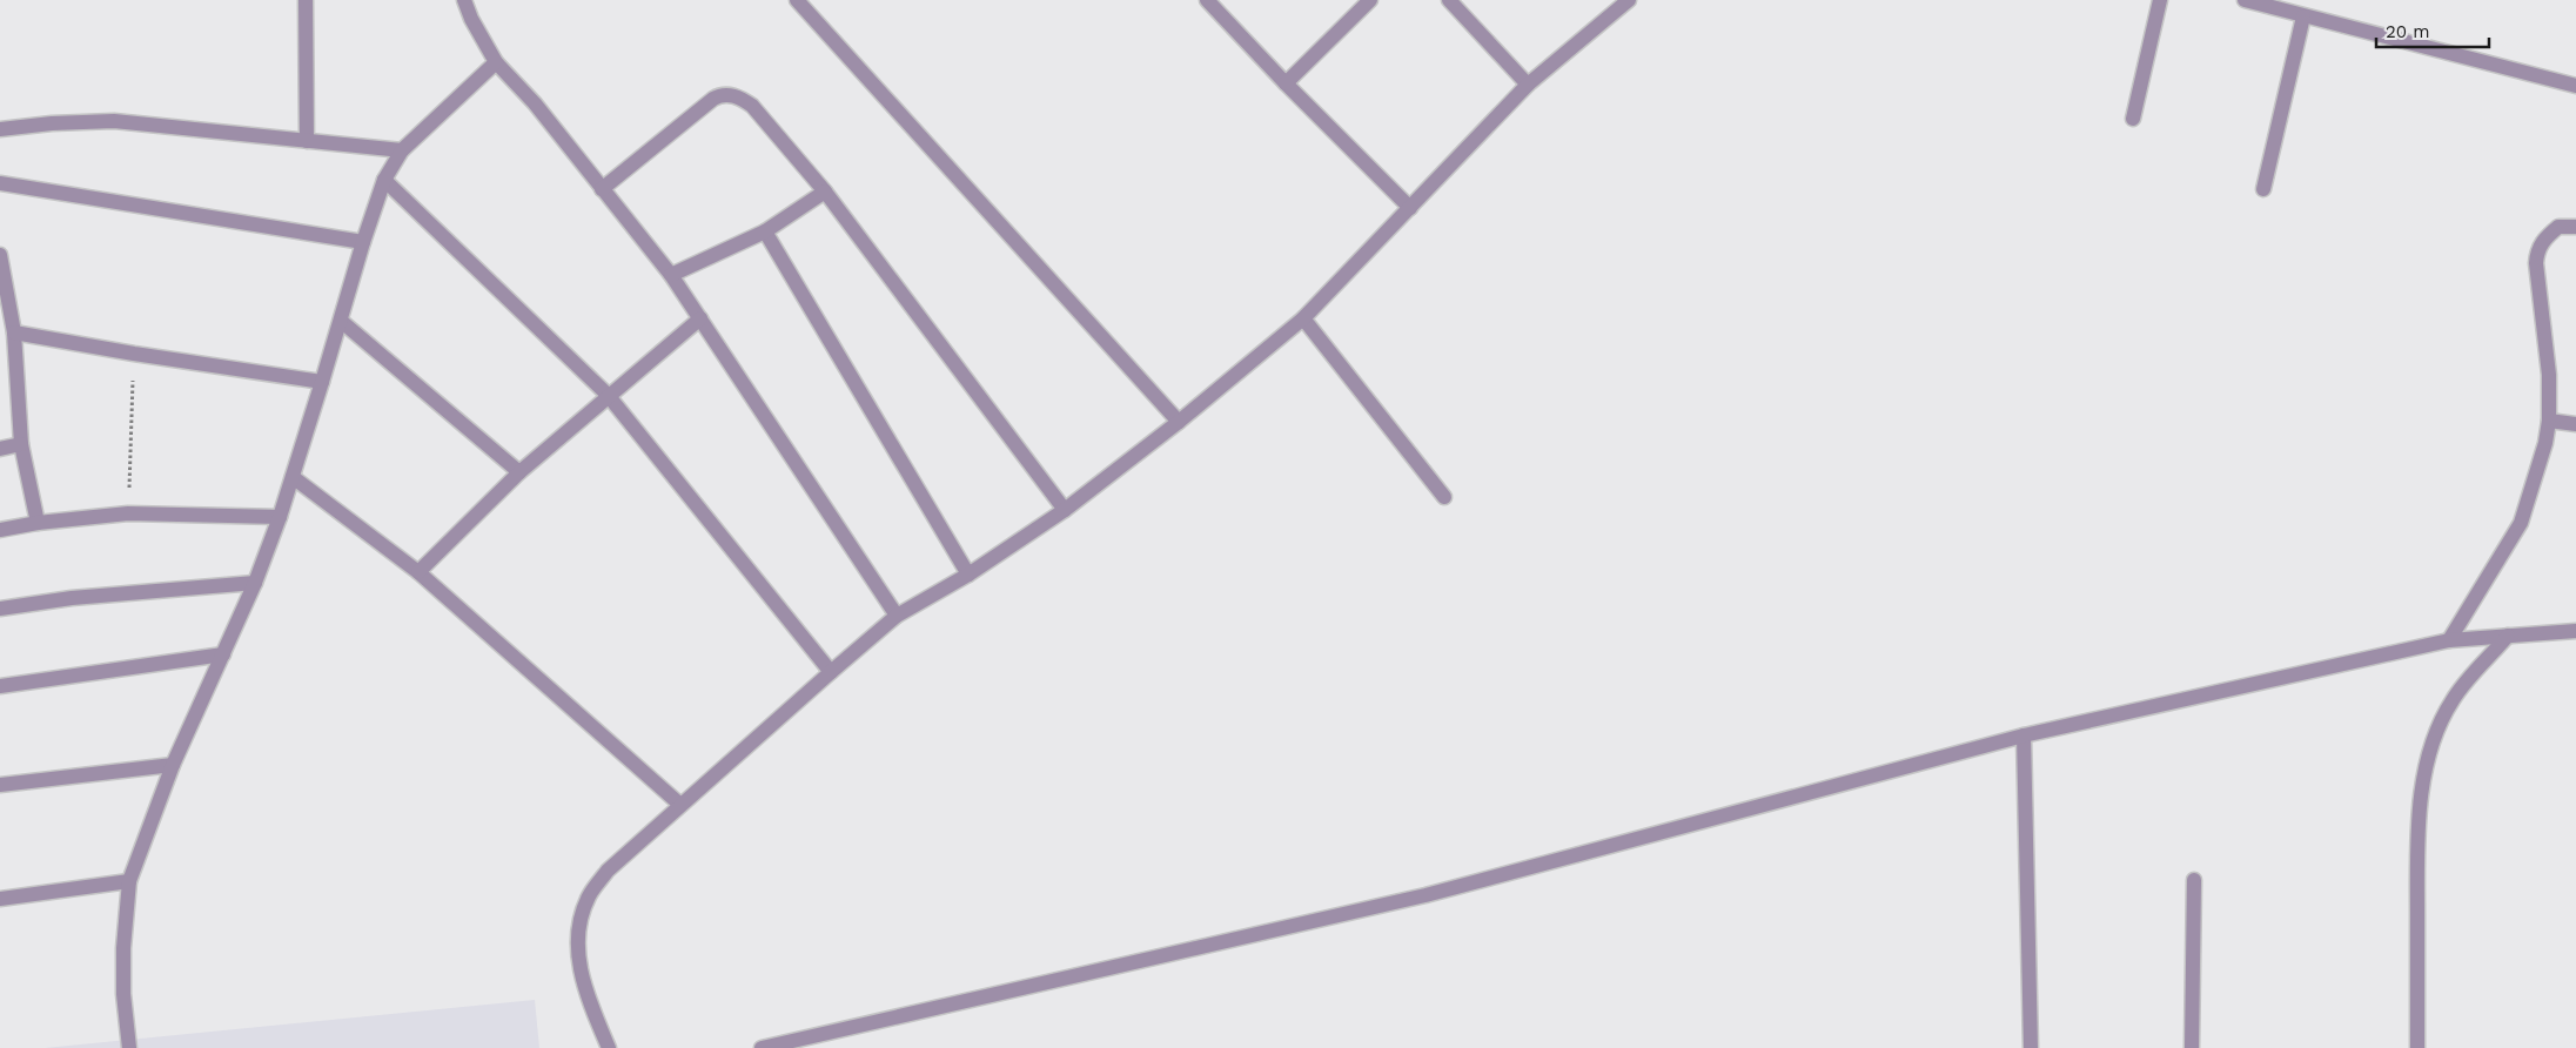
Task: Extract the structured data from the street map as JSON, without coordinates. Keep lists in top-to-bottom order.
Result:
{
  "scale_bar": "20 m"
}
